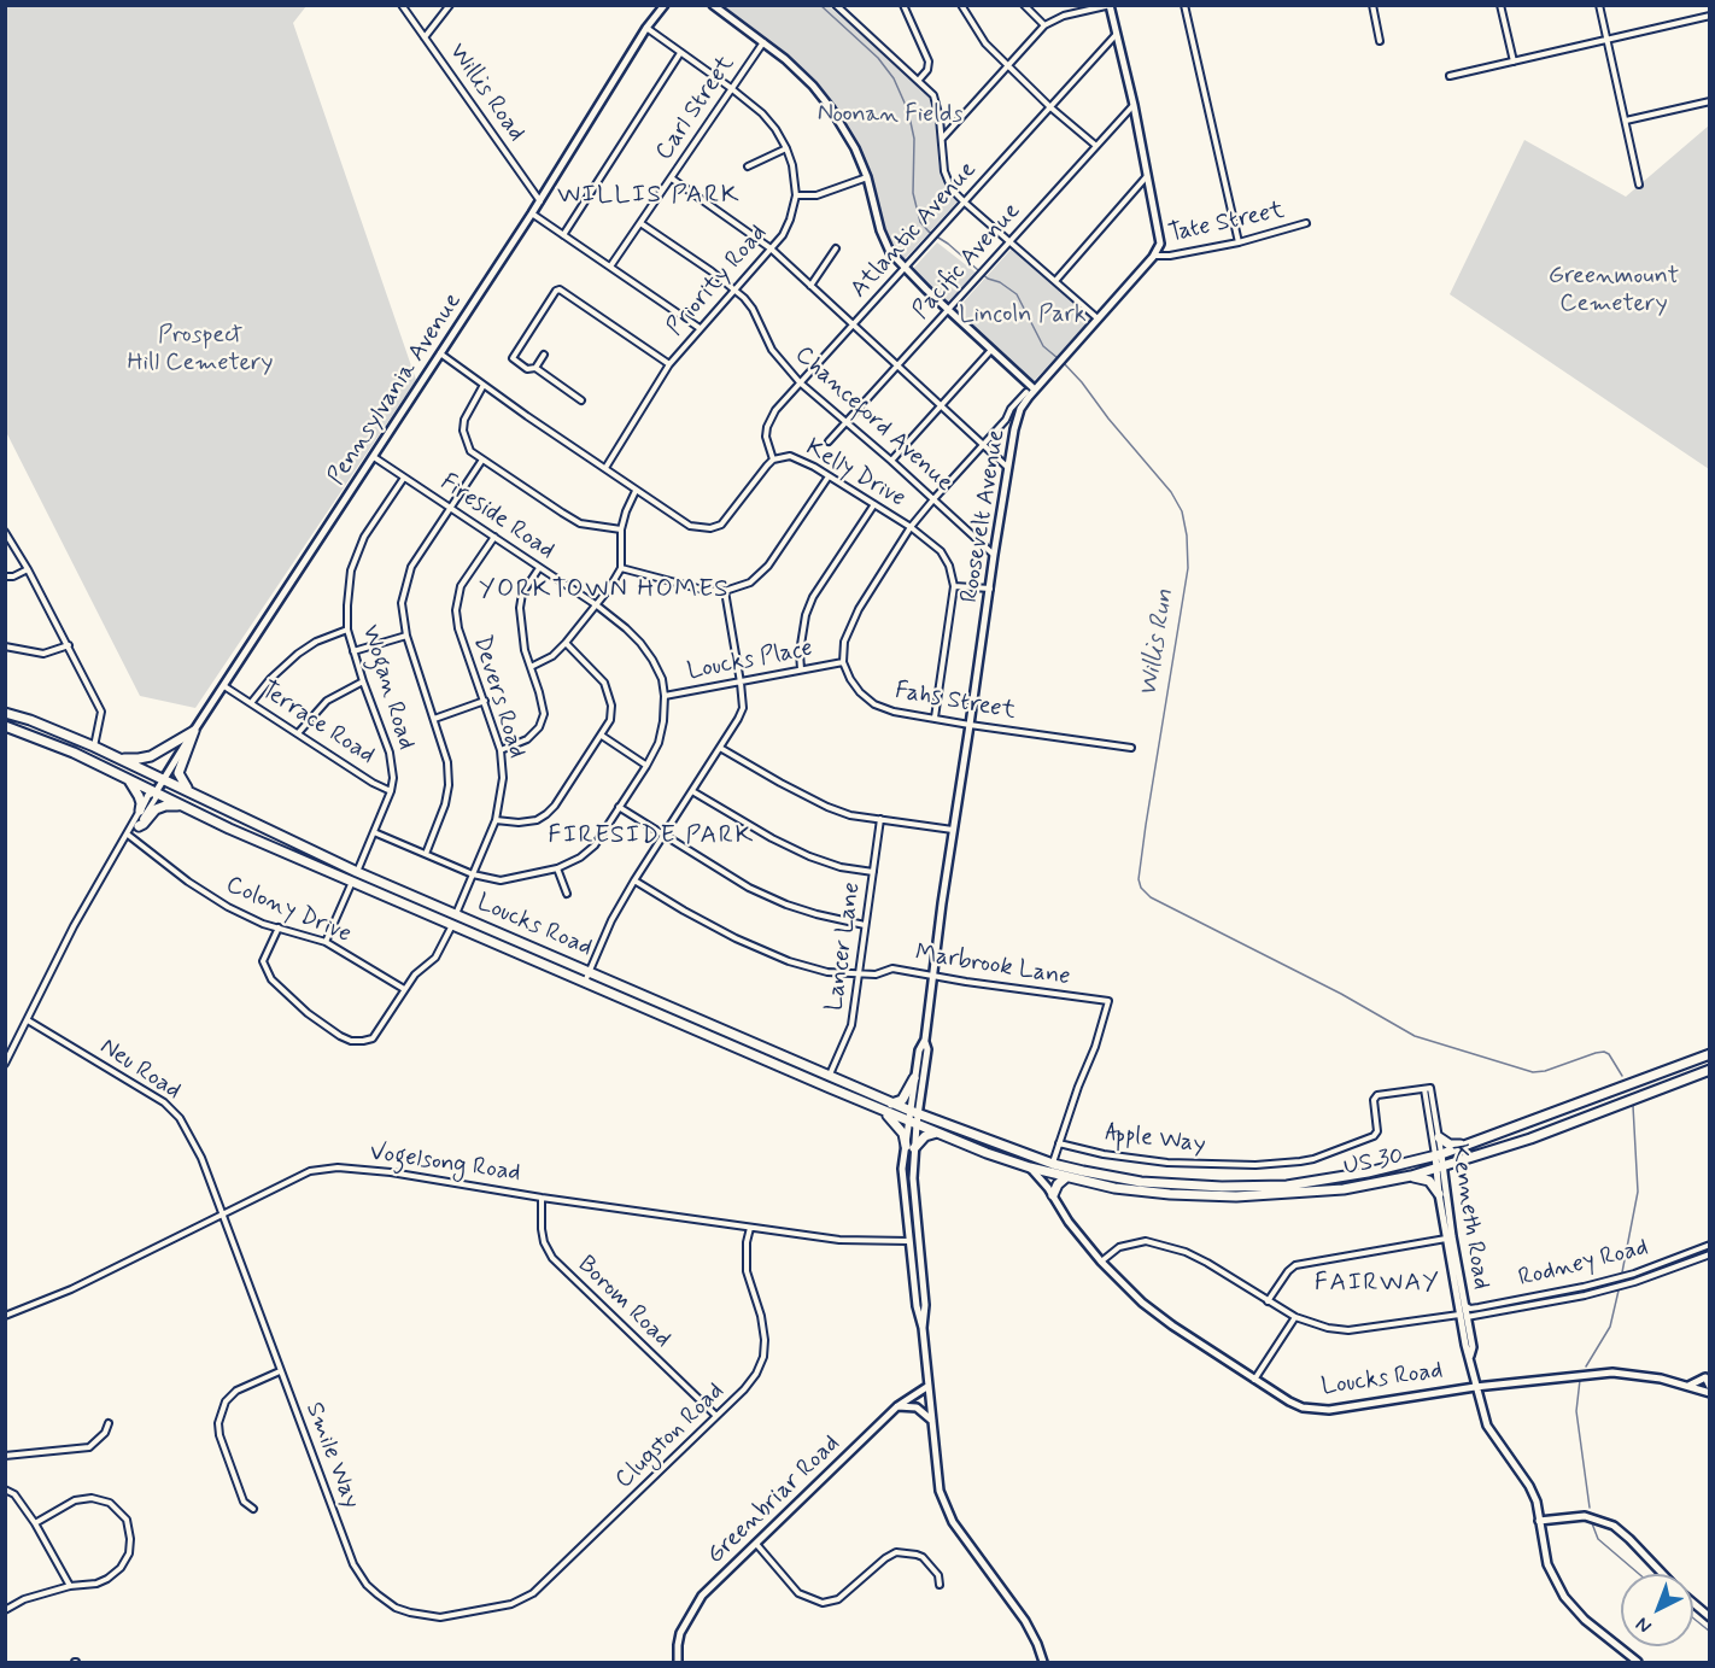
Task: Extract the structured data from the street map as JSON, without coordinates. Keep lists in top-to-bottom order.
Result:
{
  "streets": {
    "highway": ["Loucks Road", "US 30"],
    "street": [
      "Willis Road",
      "Carl Street",
      "Tate Street",
      "Atlantic Avenue",
      "Pacific Avenue",
      "Priority Road",
      "Pennsylvania Avenue",
      "Chanceford Avenue",
      "Kelly Drive",
      "Roosevelt Avenue",
      "Fireside Road",
      "Loucks Place",
      "Wogan Road",
      "Devers Road",
      "Fahs Street",
      "Terrace Road",
      "Colony Drive",
      "Lancer Lane",
      "Marbrook Lane",
      "Neu Road",
      "Apple Way",
      "Vogelsong Road",
      "Kenneth Road",
      "Rodney Road",
      "Borom Road",
      "Clugston Road",
      "Smile Way",
      "Greenbriar Road"
    ]
  },
  "crossings": [
    ["Willis Road", "Pennsylvania Avenue"],
    ["Carl Street", "Priority Road"],
    ["Carl Street", "Chanceford Avenue"],
    ["Tate Street", "Roosevelt Avenue"],
    ["Atlantic Avenue", "Chanceford Avenue"],
    ["Atlantic Avenue", "Kelly Drive"],
    ["Pacific Avenue", "Chanceford Avenue"],
    ["Priority Road", "Pennsylvania Avenue"],
    ["Priority Road", "Chanceford Avenue"],
    ["Priority Road", "Kelly Drive"],
    ["Pennsylvania Avenue", "Kelly Drive"],
    ["Pennsylvania Avenue", "Fireside Road"],
    ["Pennsylvania Avenue", "Terrace Road"],
    ["Pennsylvania Avenue", "Colony Drive"],
    ["Pennsylvania Avenue", "Loucks Road"],
    ["Pennsylvania Avenue", "Neu Road"],
    ["Chanceford Avenue", "Roosevelt Avenue"],
    ["Kelly Drive", "Fahs Street"],
    ["Roosevelt Avenue", "Fahs Street"],
    ["Roosevelt Avenue", "Loucks Road"],
    ["Roosevelt Avenue", "Marbrook Lane"],
    ["Roosevelt Avenue", "Vogelsong Road"],
    ["Roosevelt Avenue", "Greenbriar Road"],
    ["Fireside Road", "Loucks Place"],
    ["Fireside Road", "Wogan Road"],
    ["Fireside Road", "Devers Road"],
    ["Loucks Place", "Fahs Street"],
    ["Wogan Road", "Terrace Road"],
    ["Wogan Road", "Colony Drive"],
    ["Wogan Road", "Loucks Road"],
    ["Devers Road", "Colony Drive"],
    ["Devers Road", "Loucks Road"],
    ["Loucks Road", "Lancer Lane"],
    ["Loucks Road", "US 30"],
    ["Loucks Road", "Kenneth Road"],
    ["Loucks Road", "Rodney Road"],
    ["Lancer Lane", "Marbrook Lane"],
    ["Marbrook Lane", "Apple Way"],
    ["Neu Road", "Vogelsong Road"],
    ["Neu Road", "Smile Way"],
    ["Apple Way", "Kenneth Road"],
    ["US 30", "Kenneth Road"],
    ["Vogelsong Road", "Borom Road"],
    ["Vogelsong Road", "Clugston Road"],
    ["Vogelsong Road", "Smile Way"],
    ["Kenneth Road", "Rodney Road"],
    ["Borom Road", "Clugston Road"],
    ["Clugston Road", "Smile Way"]
  ],
  "districts": [
    "WILLIS PARK",
    "YORKTOWN HOMES",
    "FIRESIDE PARK",
    "FAIRWAY"
  ],
  "water": ["Willis Run"],
  "parks": [
    "Noonan Fields",
    "Greenmount Cemetery",
    "Lincoln Park",
    "Prospect Hill Cemetery"
  ],
  "north": "bottom left"
}
